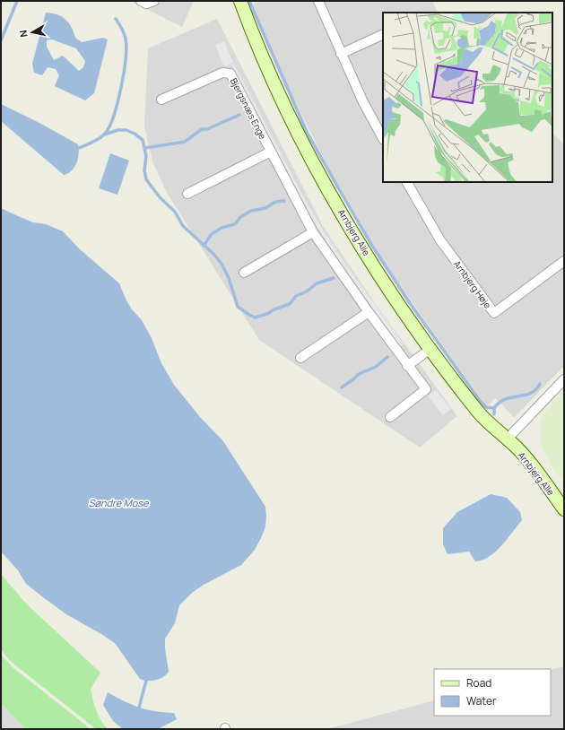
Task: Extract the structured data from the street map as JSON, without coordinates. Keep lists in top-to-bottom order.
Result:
{
  "streets": {
    "street": ["Bjergsnæs Enge", "Arnbjerg Alle", "Arnbjerg Høje"]
  },
  "water": ["Søndre Mose"],
  "legend": ["Road", "Water"],
  "north": "left"
}
